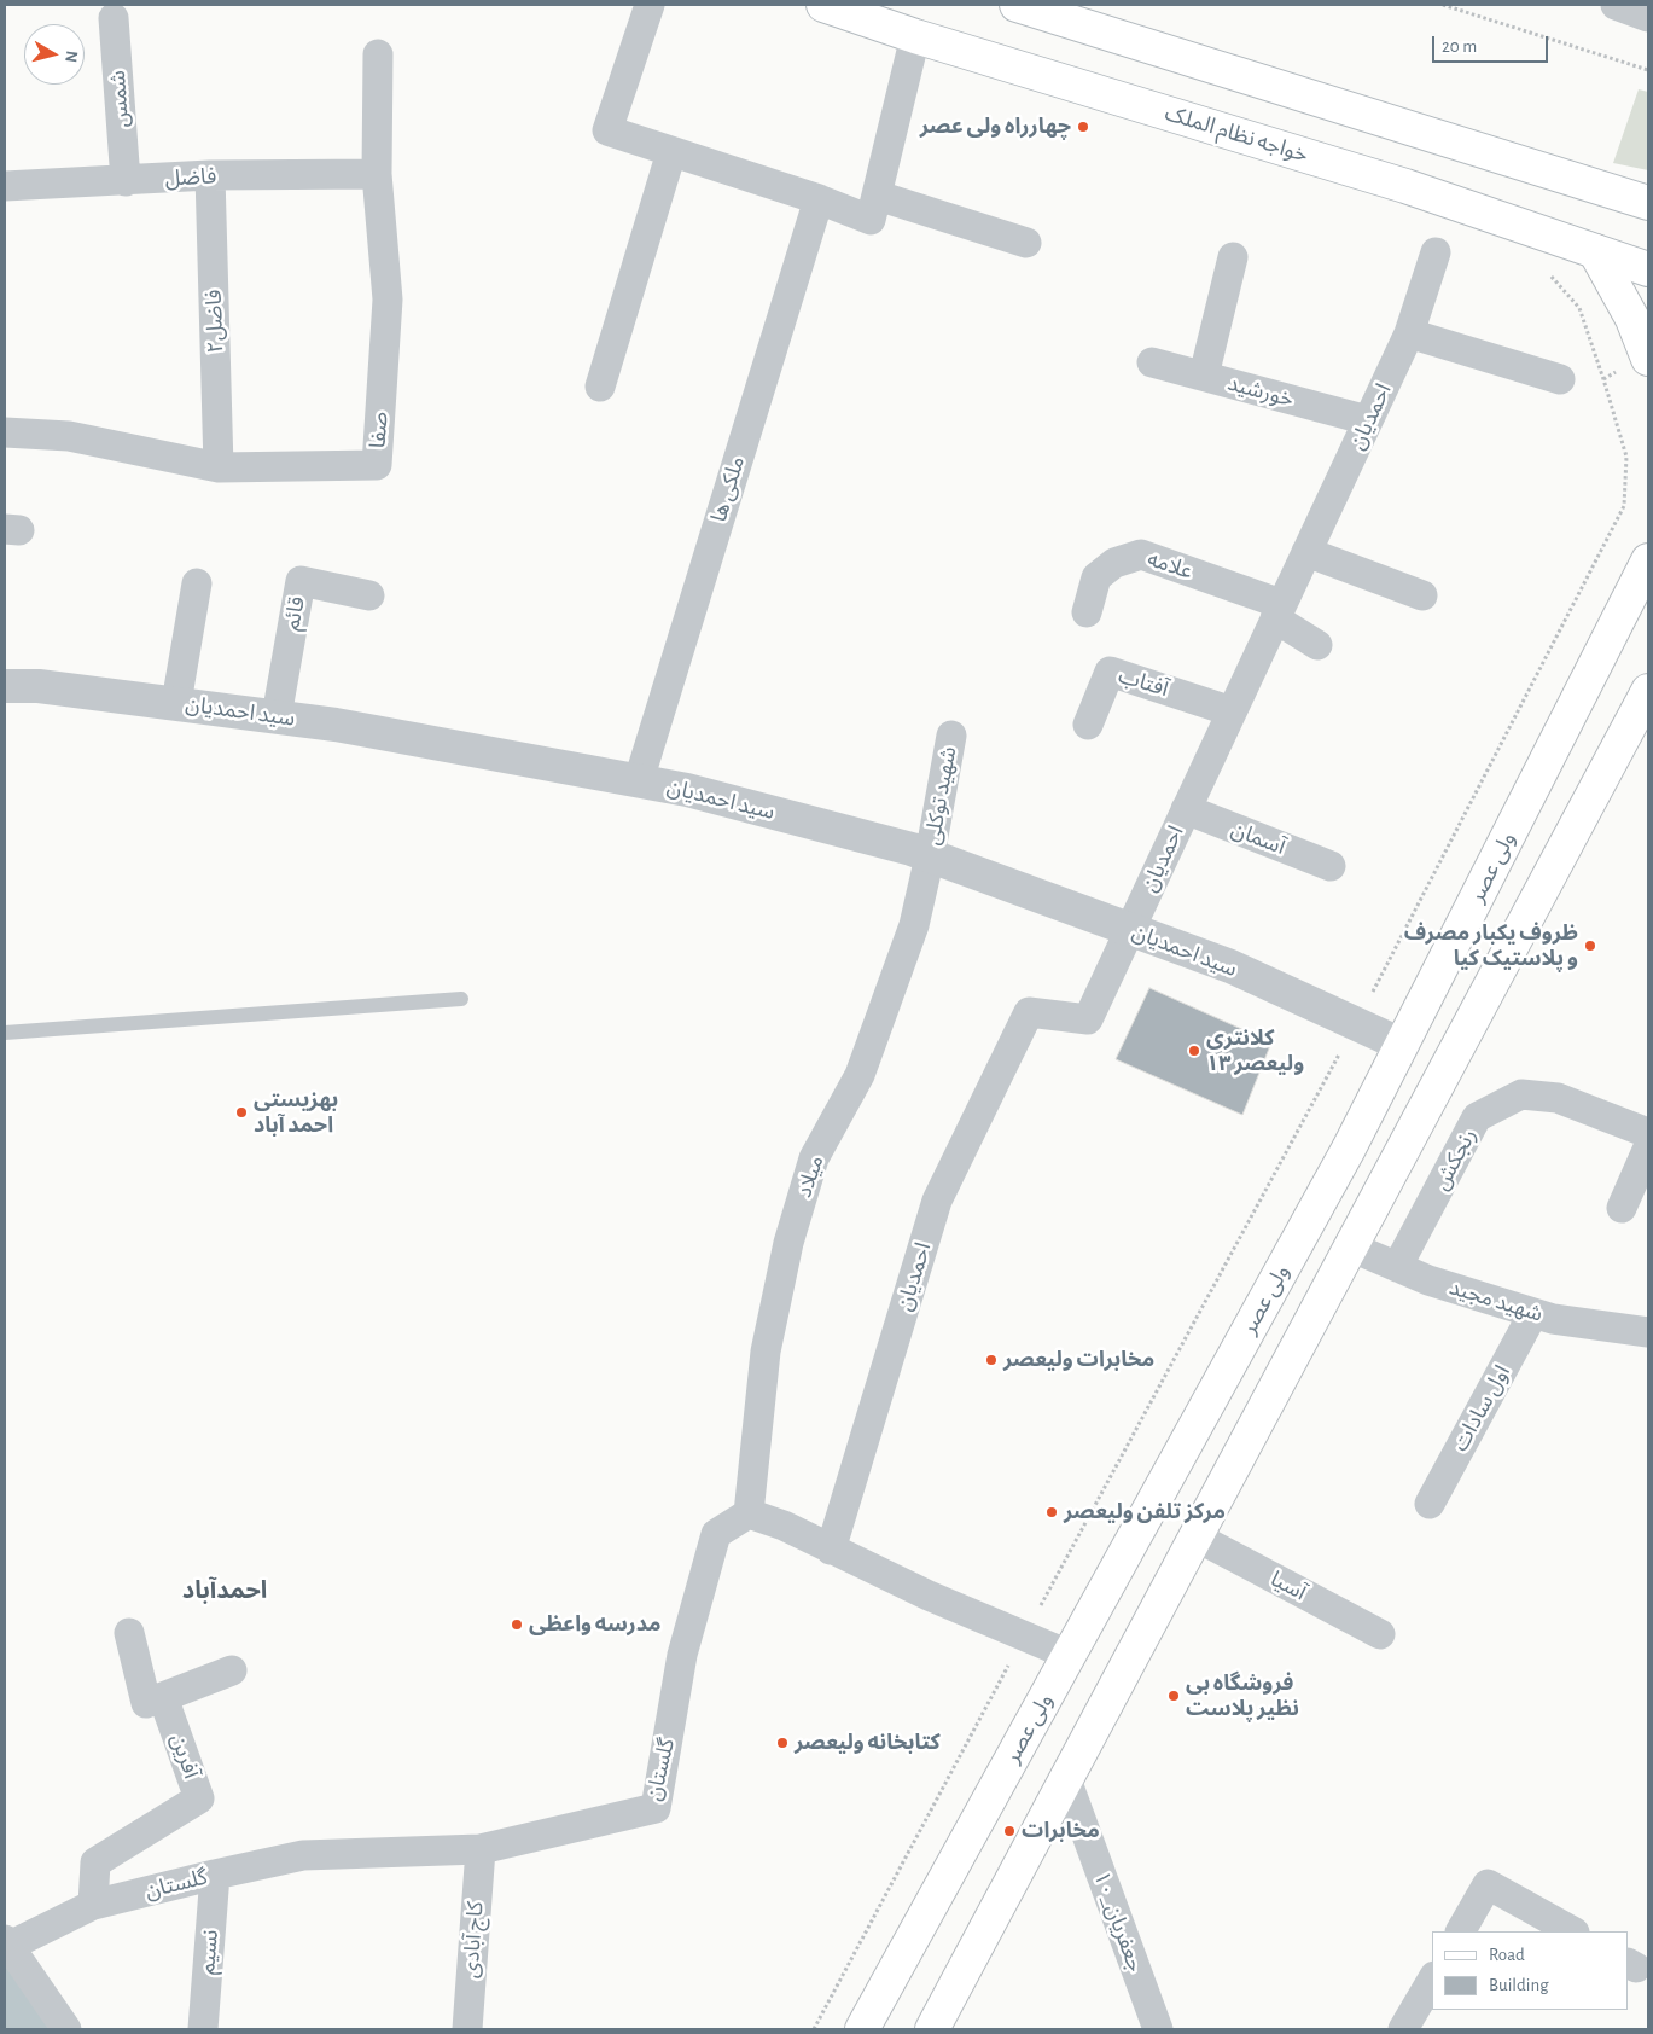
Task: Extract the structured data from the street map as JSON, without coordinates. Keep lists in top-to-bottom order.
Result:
{
  "streets": {
    "main road": ["خواجه نظام الملک", "ولی عصر"],
    "street": [
      "شمس",
      "فاضل",
      "فاضل۲",
      "خورشید",
      "احمدیان",
      "صفا",
      "ملکی ها",
      "علامه",
      "قائم",
      "آفتاب",
      "سید احمدیان",
      "شهید توکلی",
      "آسمان",
      "رنجکش",
      "میلاد",
      "شهید مجید",
      "اول سادات",
      "آسیا",
      "آفرین",
      "گلستان",
      "۱۰_جعفریان",
      "کاج آبادی",
      "نسیم"
    ]
  },
  "crossings": [
    ["شمس", "فاضل"],
    ["فاضل", "فاضل۲"],
    ["فاضل", "صفا"],
    ["فاضل۲", "صفا"],
    ["خورشید", "احمدیان"],
    ["احمدیان", "علامه"],
    ["احمدیان", "آفتاب"],
    ["احمدیان", "سید احمدیان"],
    ["احمدیان", "آسمان"],
    ["ملکی ها", "سید احمدیان"],
    ["قائم", "سید احمدیان"],
    ["سید احمدیان", "شهید توکلی"],
    ["سید احمدیان", "ولی عصر"],
    ["سید احمدیان", "میلاد"],
    ["شهید توکلی", "میلاد"],
    ["رنجکش", "شهید مجید"],
    ["میلاد", "گلستان"],
    ["شهید مجید", "اول سادات"],
    ["آفرین", "گلستان"],
    ["گلستان", "کاج آبادی"],
    ["گلستان", "نسیم"]
  ],
  "districts": ["احمدآباد"],
  "places": [
    "چهارراه ولی عصر",
    "ظروف یکبار مصرف و پلاستیک کیا",
    "کلانتری ۱۳ ولیعصر",
    "بهزیستی احمد آباد",
    "مخابرات ولیعصر",
    "مرکز تلفن ولیعصر",
    "مدرسه واعظی",
    "فروشگاه بی نظیر پلاست",
    "کتابخانه ولیعصر",
    "مخابرات"
  ],
  "legend": ["Road", "Building"],
  "scale_bar": "20 m",
  "north": "right"
}
